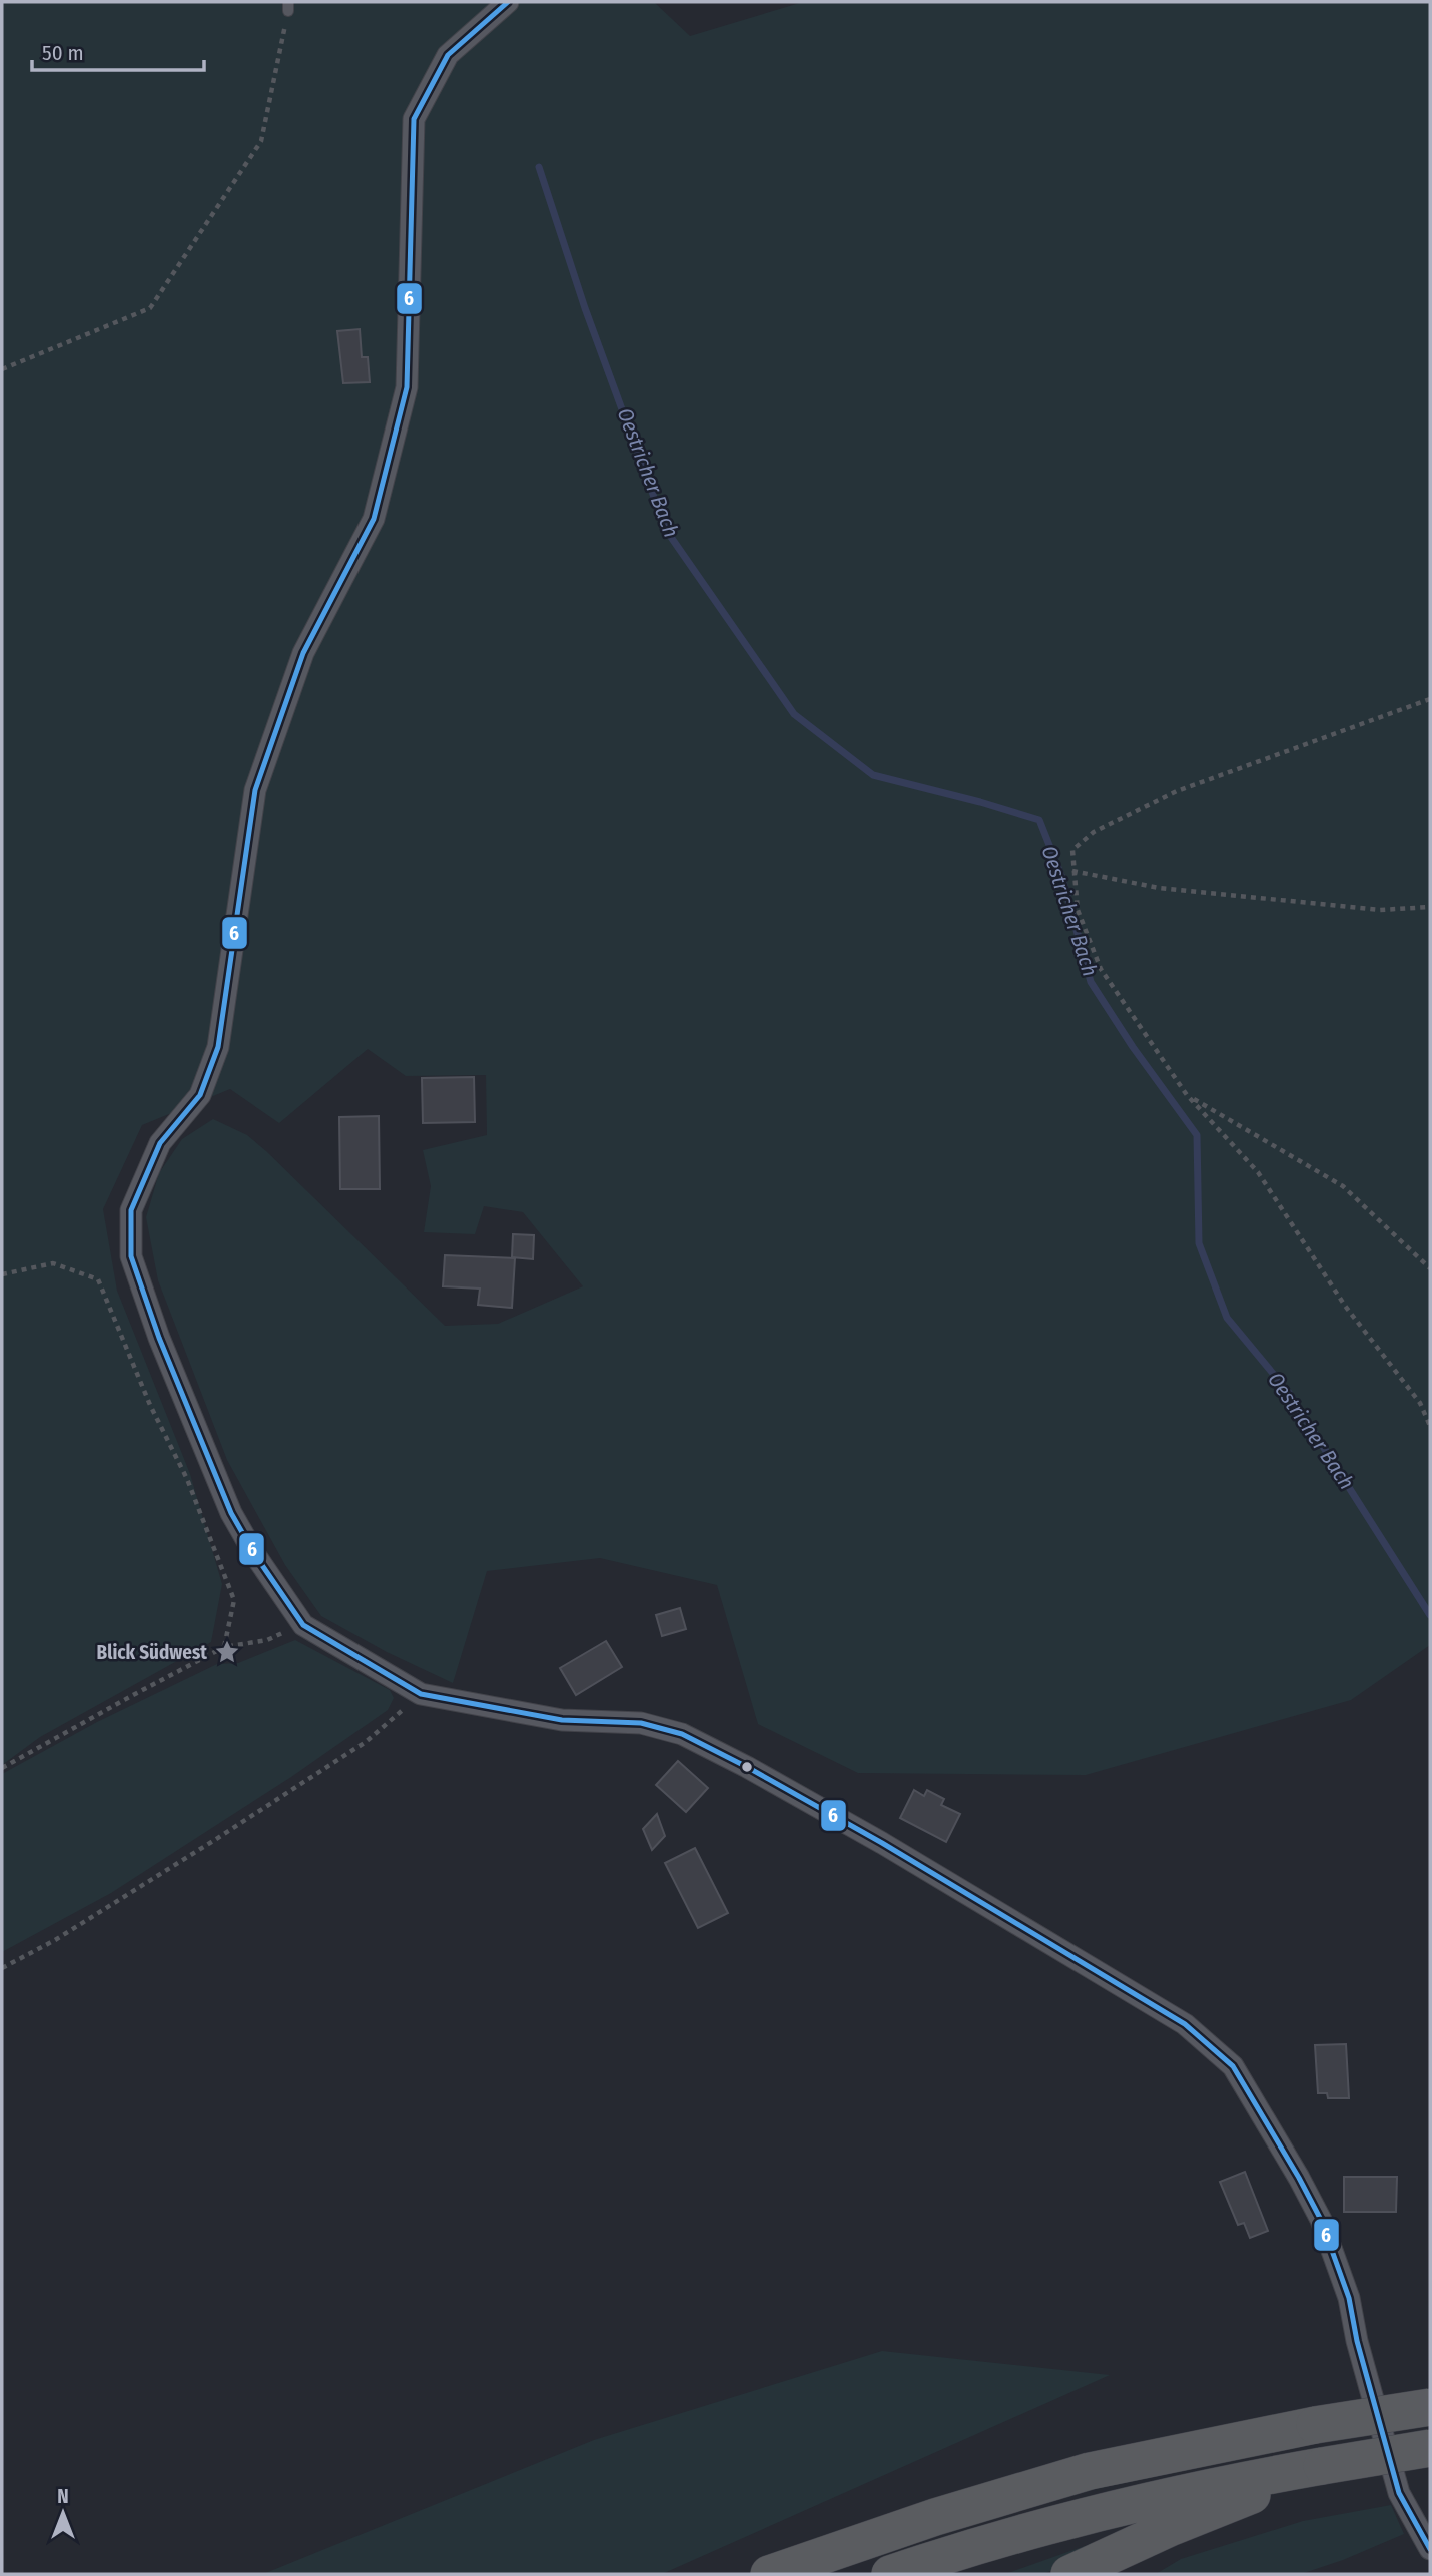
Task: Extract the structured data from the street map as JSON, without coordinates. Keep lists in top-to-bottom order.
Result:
{
  "water": ["Oestricher Bach"],
  "places": {
    "place": ["Blick Südwest"]
  },
  "lines": ["transit line 6"],
  "scale_bar": "50 m",
  "north": "top"
}
